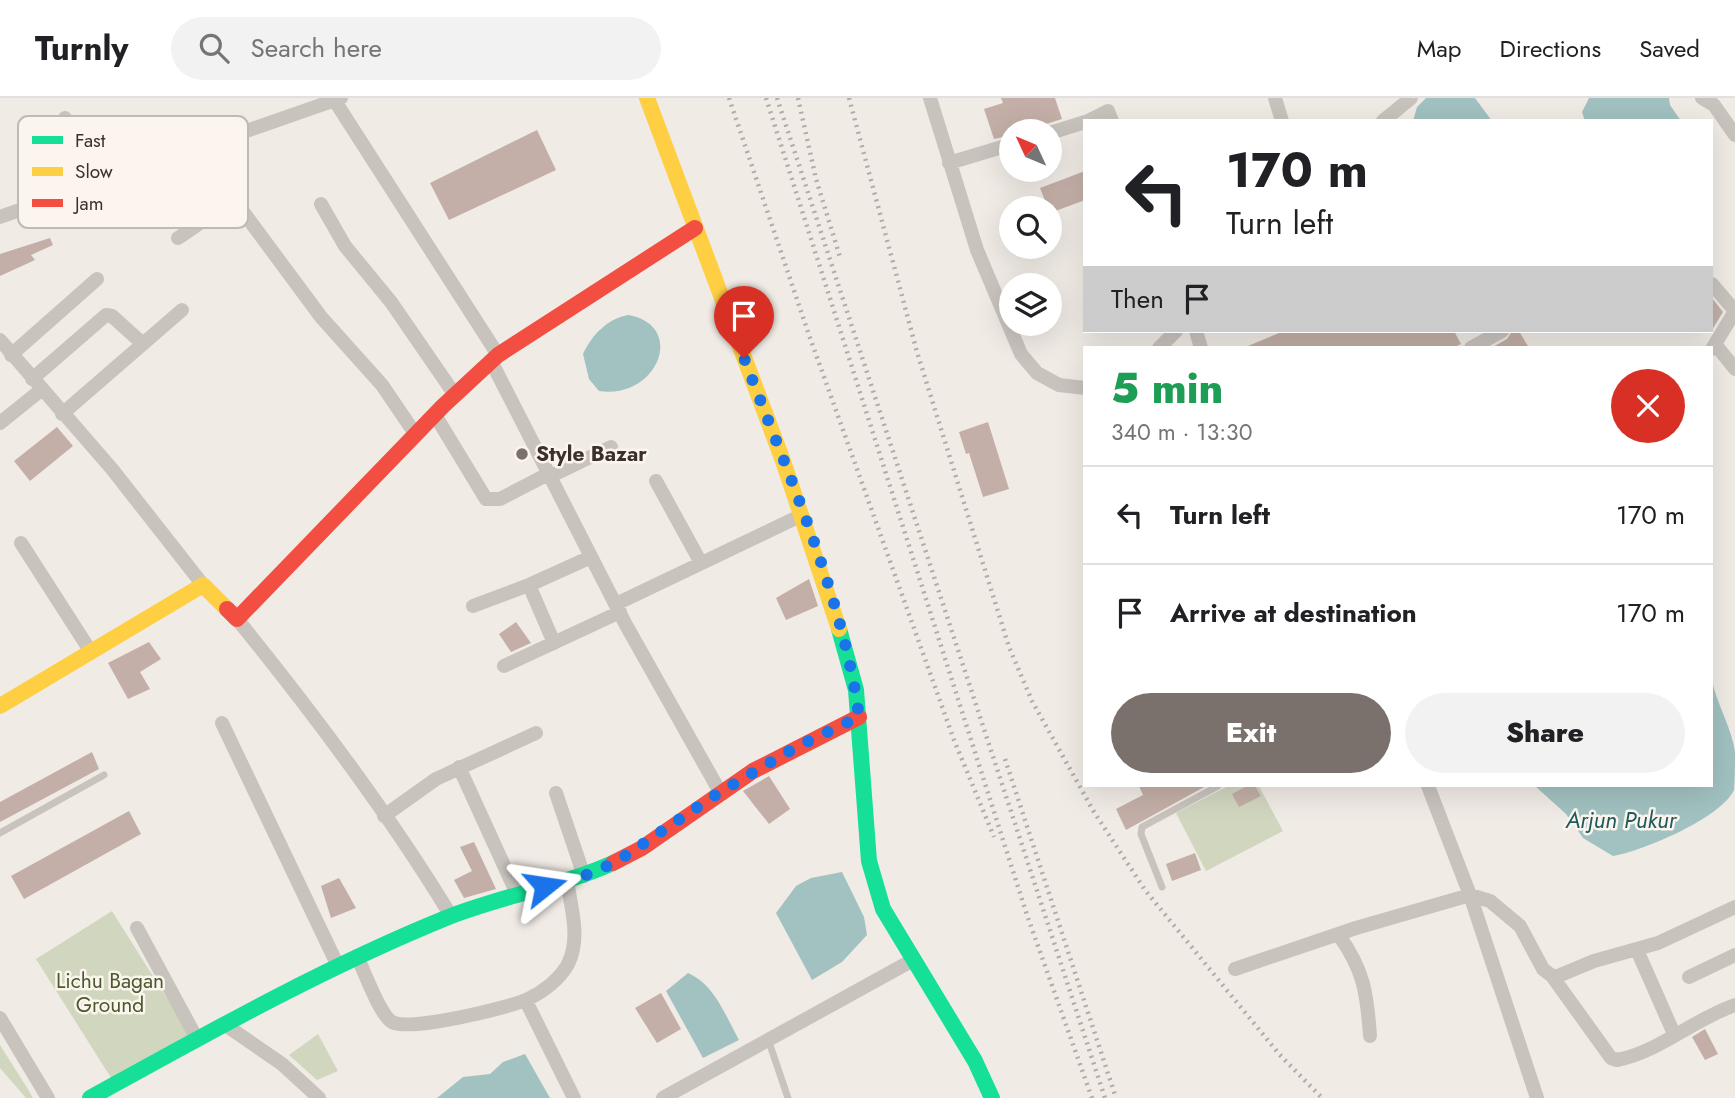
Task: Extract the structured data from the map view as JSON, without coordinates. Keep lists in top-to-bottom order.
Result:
{
  "water": ["Arjun Pukur"],
  "parks": ["Lichu Bagan Ground"],
  "places": ["Style Bazar"],
  "legend": ["Fast", "Slow", "Jam"],
  "north": "top left",
  "page": {
    "header": "Turnly",
    "search": "Search here",
    "nav": ["Map", "Directions", "Saved"],
    "turn": ["170 m", "Turn left"],
    "then": "Then",
    "heading": ["5 min", "340 m · 13:30"],
    "list": [
      {
        "name": "Turn left",
        "value": "170 m"
      },
      {
        "name": "Arrive at destination",
        "value": "170 m"
      }
    ],
    "buttons": ["Exit", "Share"]
  }
}
